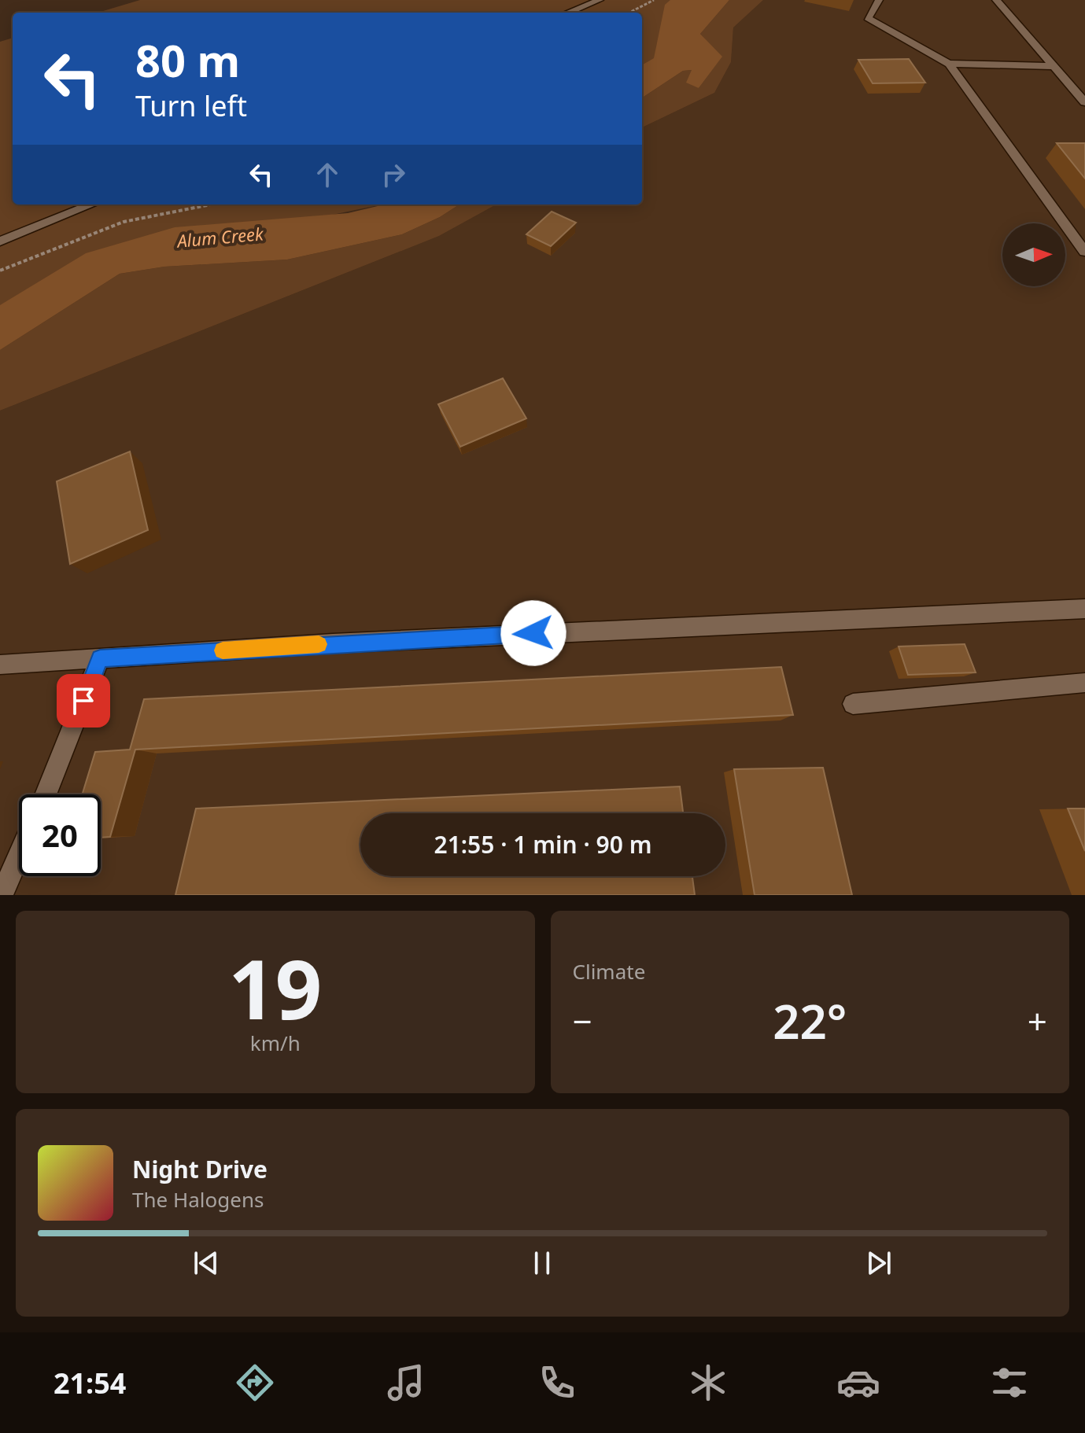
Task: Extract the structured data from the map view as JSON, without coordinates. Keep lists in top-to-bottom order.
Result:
{
  "water": ["Alum Creek"],
  "north": "right",
  "page": {
    "turn": ["80 m", "Turn left"],
    "limit": "20",
    "trip": "21:55 · 1 min · 90 m",
    "tile": [
      ["19", "km/h"],
      "Climate"
    ],
    "heat": ["−", "22°", "+"],
    "song": ["Night Drive", "The Halogens"],
    "tabs": "21:54"
  }
}
